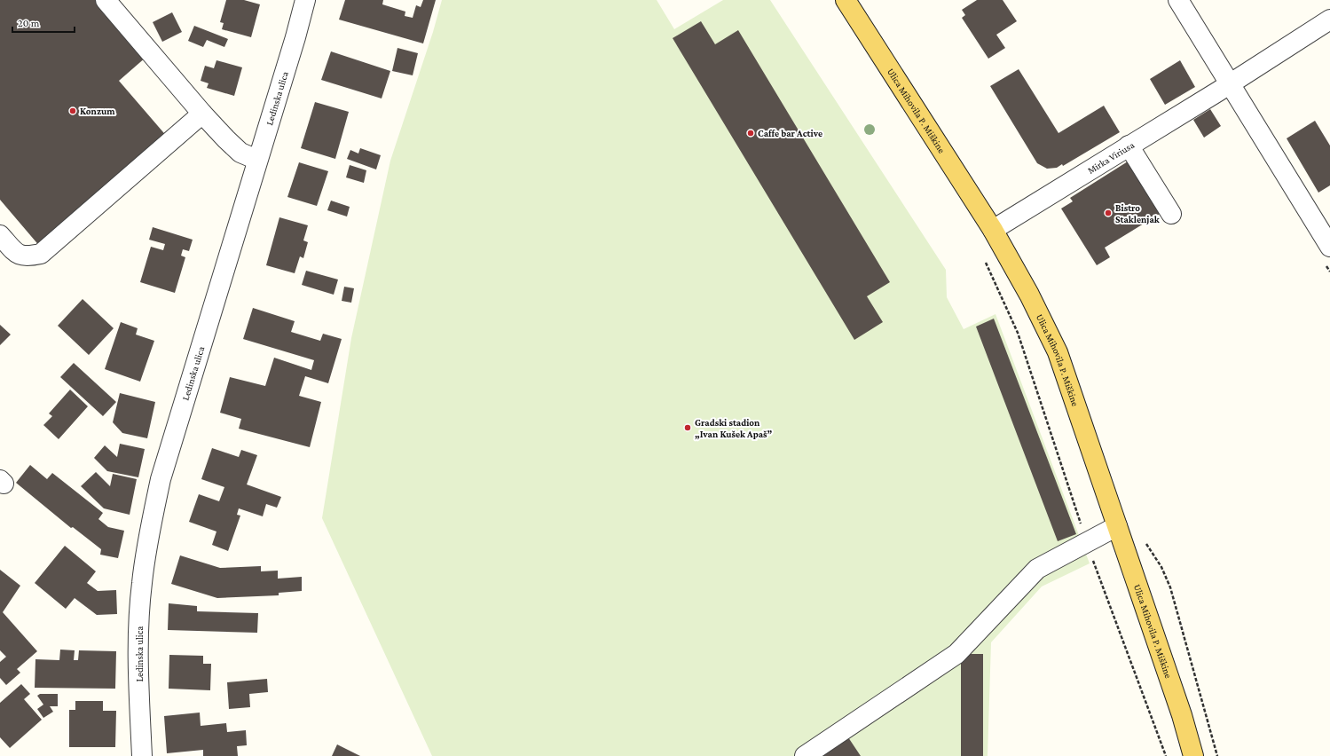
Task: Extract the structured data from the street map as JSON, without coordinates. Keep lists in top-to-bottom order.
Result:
{
  "streets": {
    "main road": ["Ulica Mihovila P. Miškine"],
    "street": ["Ledinska ulica", "Mirka Viriusa"]
  },
  "crossings": [
    ["Ulica Mihovila P. Miškine", "Mirka Viriusa"]
  ],
  "places": [
    "Konzum",
    "Caffe bar Active",
    "Bistro Staklenjak",
    "Gradski stadion „Ivan Kušek Apaš”"
  ],
  "scale_bar": "20 m"
}
